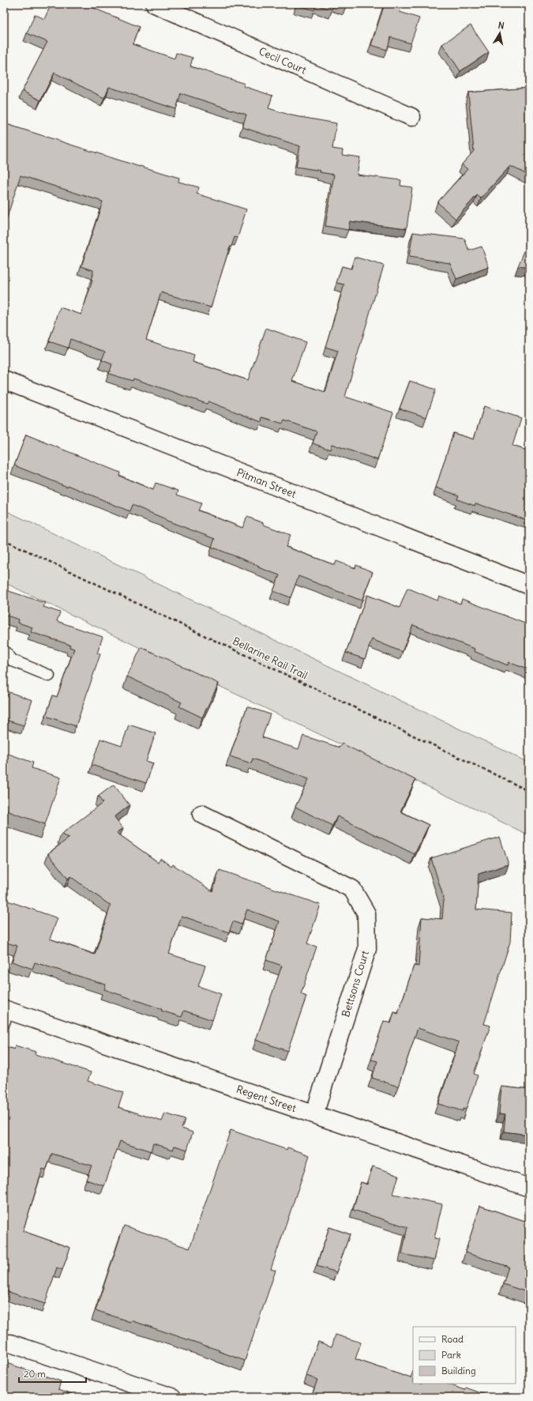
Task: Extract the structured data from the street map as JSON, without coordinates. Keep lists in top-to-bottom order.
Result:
{
  "streets": {
    "street": [
      "Cecil Court",
      "Pitman Street",
      "Bettsons Court",
      "Regent Street"
    ],
    "path": ["Bellarine Rail Trail"]
  },
  "crossings": [
    ["Bettsons Court", "Regent Street"]
  ],
  "legend": ["Road", "Park", "Building"],
  "scale_bar": "20 m",
  "north": "top"
}
